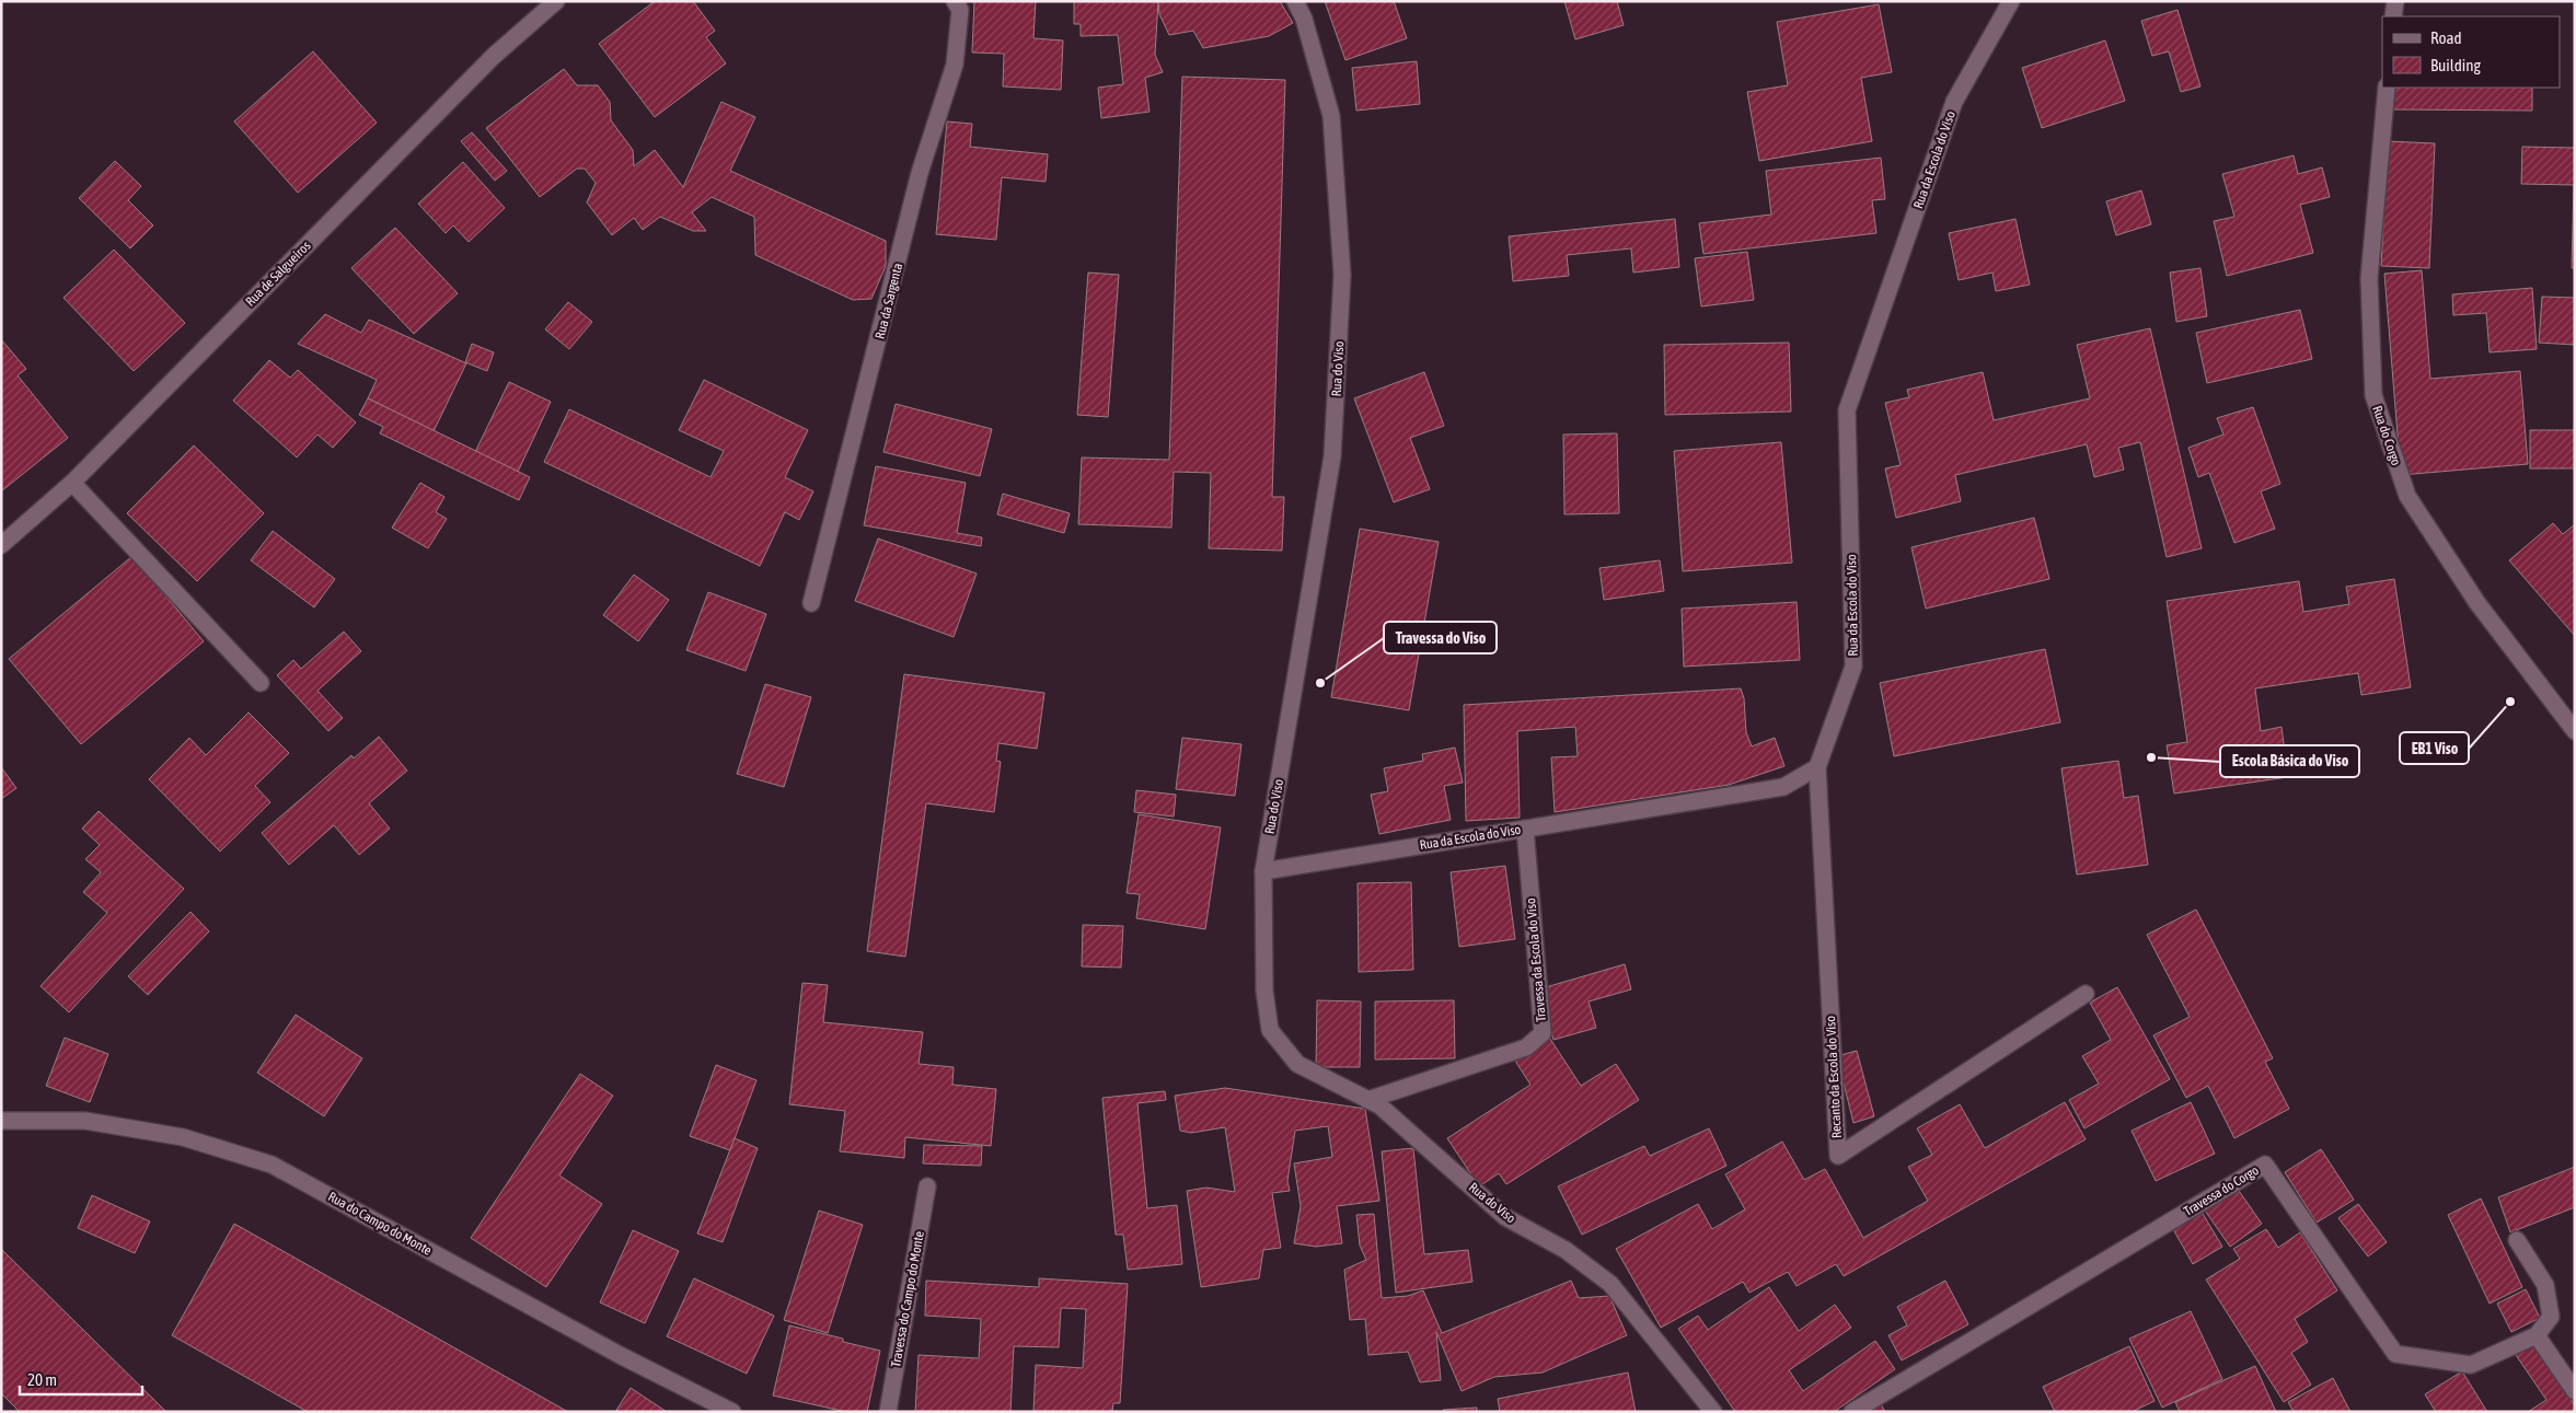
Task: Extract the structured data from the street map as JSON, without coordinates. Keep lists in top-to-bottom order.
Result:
{
  "streets": {
    "street": [
      "Rua da Escola do Viso",
      "Rua de Salgueiros",
      "Rua da Sargenta",
      "Rua do Viso",
      "Rua do Corgo",
      "Travessa da Escola do Viso",
      "Recanto da Escola do Viso",
      "Travessa do Corgo",
      "Rua do Campo do Monte",
      "Travessa do Campo do Monte"
    ]
  },
  "crossings": [
    ["Rua da Escola do Viso", "Rua do Viso"],
    ["Rua da Escola do Viso", "Travessa da Escola do Viso"],
    ["Rua da Escola do Viso", "Recanto da Escola do Viso"],
    ["Rua do Viso", "Travessa da Escola do Viso"]
  ],
  "places": ["Travessa do Viso", "EB1 Viso", "Escola Básica do Viso"],
  "legend": ["Road", "Building"],
  "scale_bar": "20 m"
}
